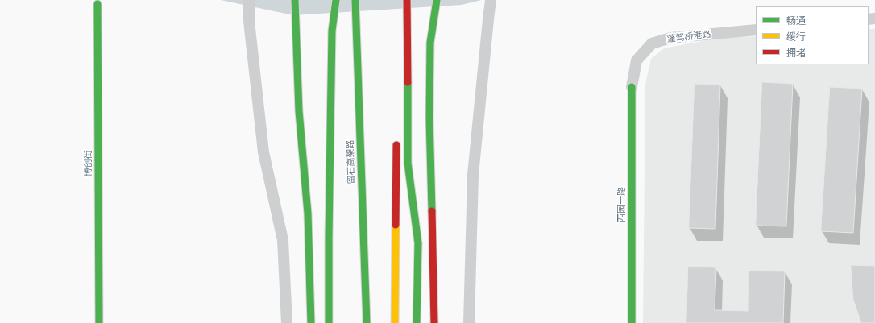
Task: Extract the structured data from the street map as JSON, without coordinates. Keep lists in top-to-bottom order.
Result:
{
  "streets": {
    "main road": ["留石高架路", "博创街", "西园一路"],
    "street": ["蓬驾桥港路"]
  },
  "crossings": [
    ["蓬驾桥港路", "西园一路"]
  ],
  "legend": ["畅通", "缓行", "拥堵"]
}
